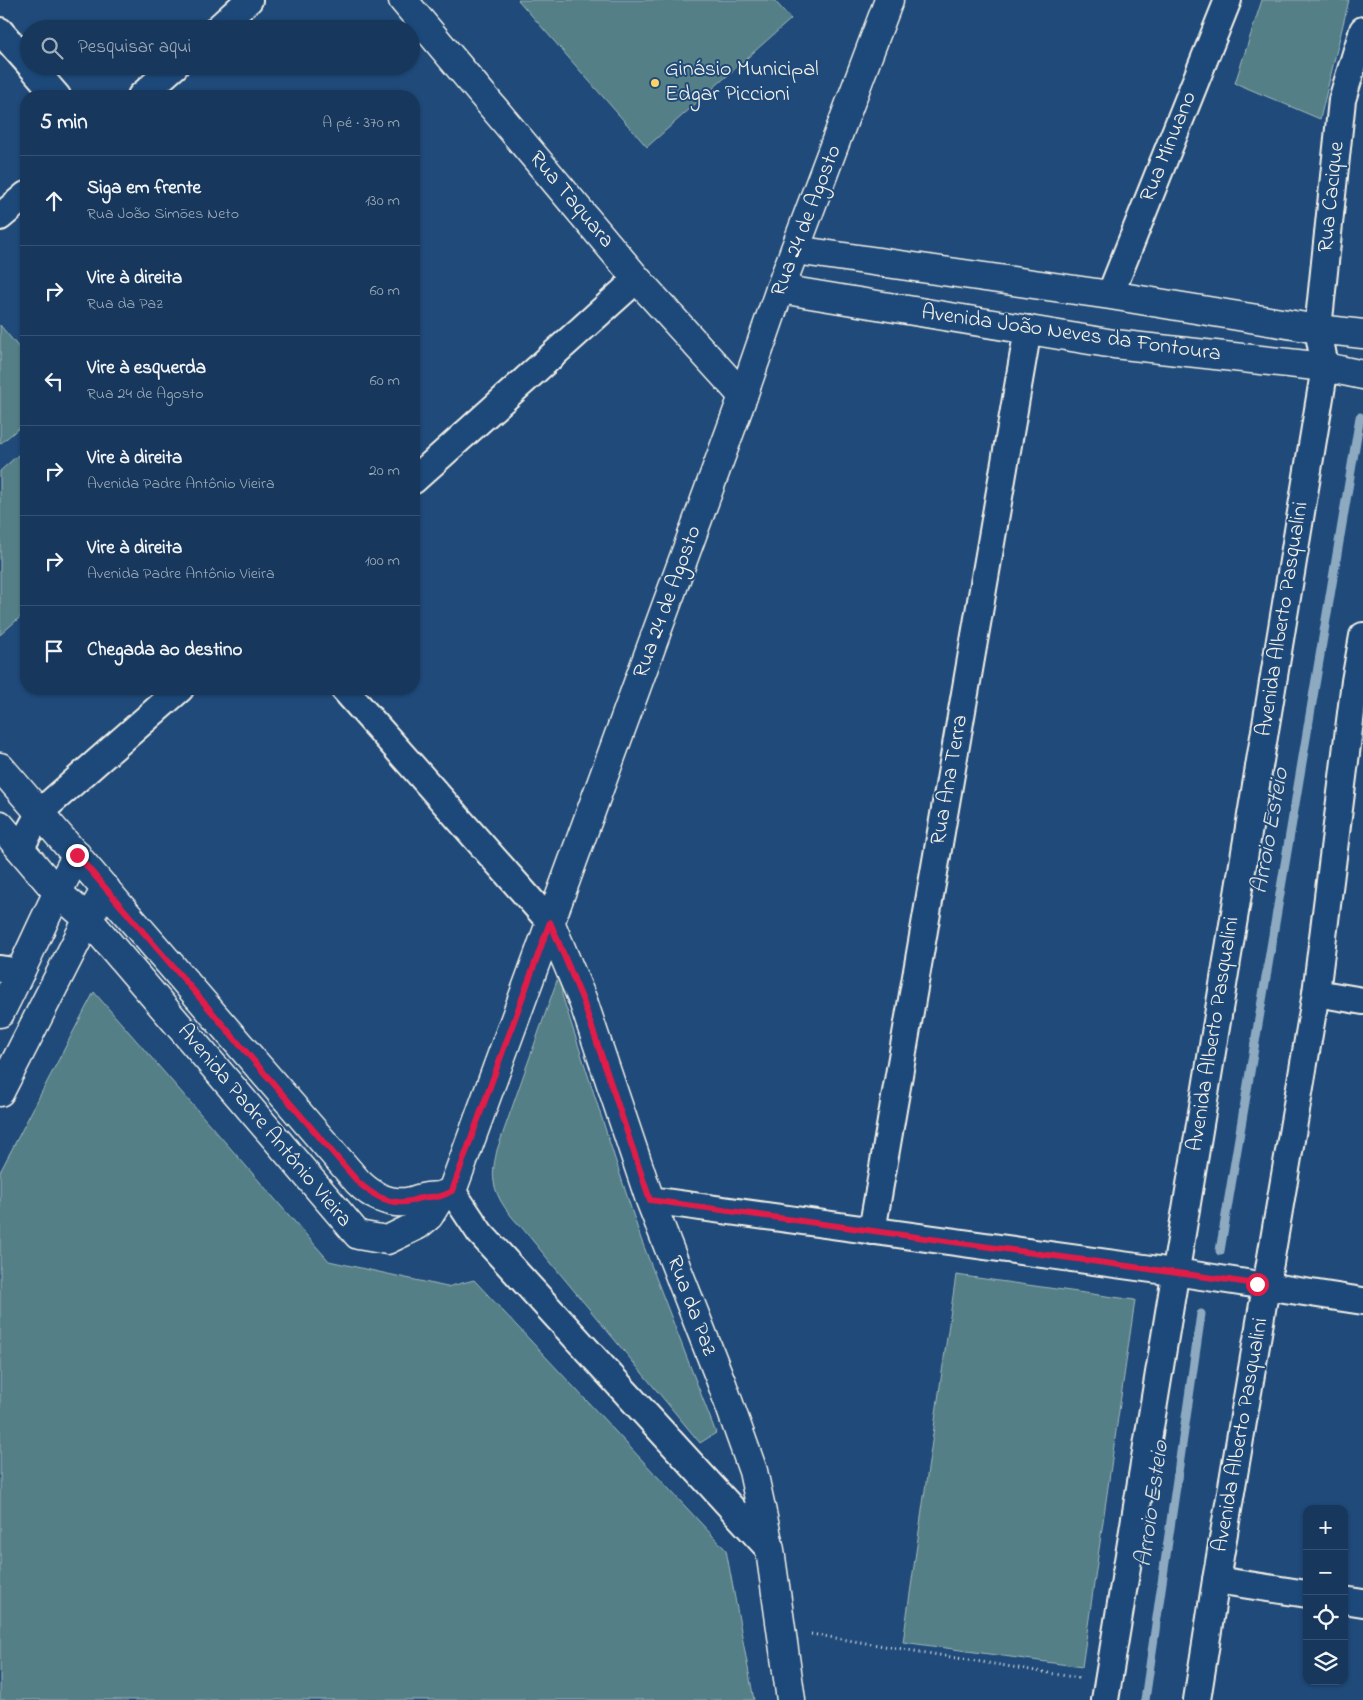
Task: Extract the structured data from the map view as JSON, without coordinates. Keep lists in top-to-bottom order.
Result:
{
  "streets": {
    "street": [
      "Rua Minuano",
      "Rua Cacique",
      "Rua Taquara",
      "Rua 24 de Agosto",
      "Avenida João Neves da Fontoura",
      "Avenida Alberto Pasqualini",
      "Rua Ana Terra",
      "Avenida Padre Antônio Vieira",
      "Rua da Paz"
    ]
  },
  "crossings": [
    ["Rua Minuano", "Avenida João Neves da Fontoura"],
    ["Rua Cacique", "Avenida João Neves da Fontoura"],
    ["Rua Cacique", "Avenida Alberto Pasqualini"],
    ["Rua Taquara", "Rua 24 de Agosto"],
    ["Rua 24 de Agosto", "Avenida João Neves da Fontoura"],
    ["Rua 24 de Agosto", "Avenida Padre Antônio Vieira"],
    ["Rua 24 de Agosto", "Rua da Paz"],
    ["Avenida João Neves da Fontoura", "Avenida Alberto Pasqualini"],
    ["Avenida João Neves da Fontoura", "Rua Ana Terra"]
  ],
  "water": ["Arroio Esteio"],
  "places": ["Ginásio Municipal Edgar Piccioni"],
  "page": {
    "search": "Pesquisar aqui",
    "heading": ["5 min", "A pé · 370 m"],
    "list": [
      ["Siga em frente", "Rua João Simões Neto", "130 m"],
      ["Vire à direita", "Rua da Paz", "60 m"],
      ["Vire à esquerda", "Rua 24 de Agosto", "60 m"],
      ["Vire à direita", "Avenida Padre Antônio Vieira", "20 m"],
      ["Vire à direita", "Avenida Padre Antônio Vieira", "100 m"],
      "Chegada ao destino"
    ],
    "map_buttons": ["+", "−"]
  }
}
